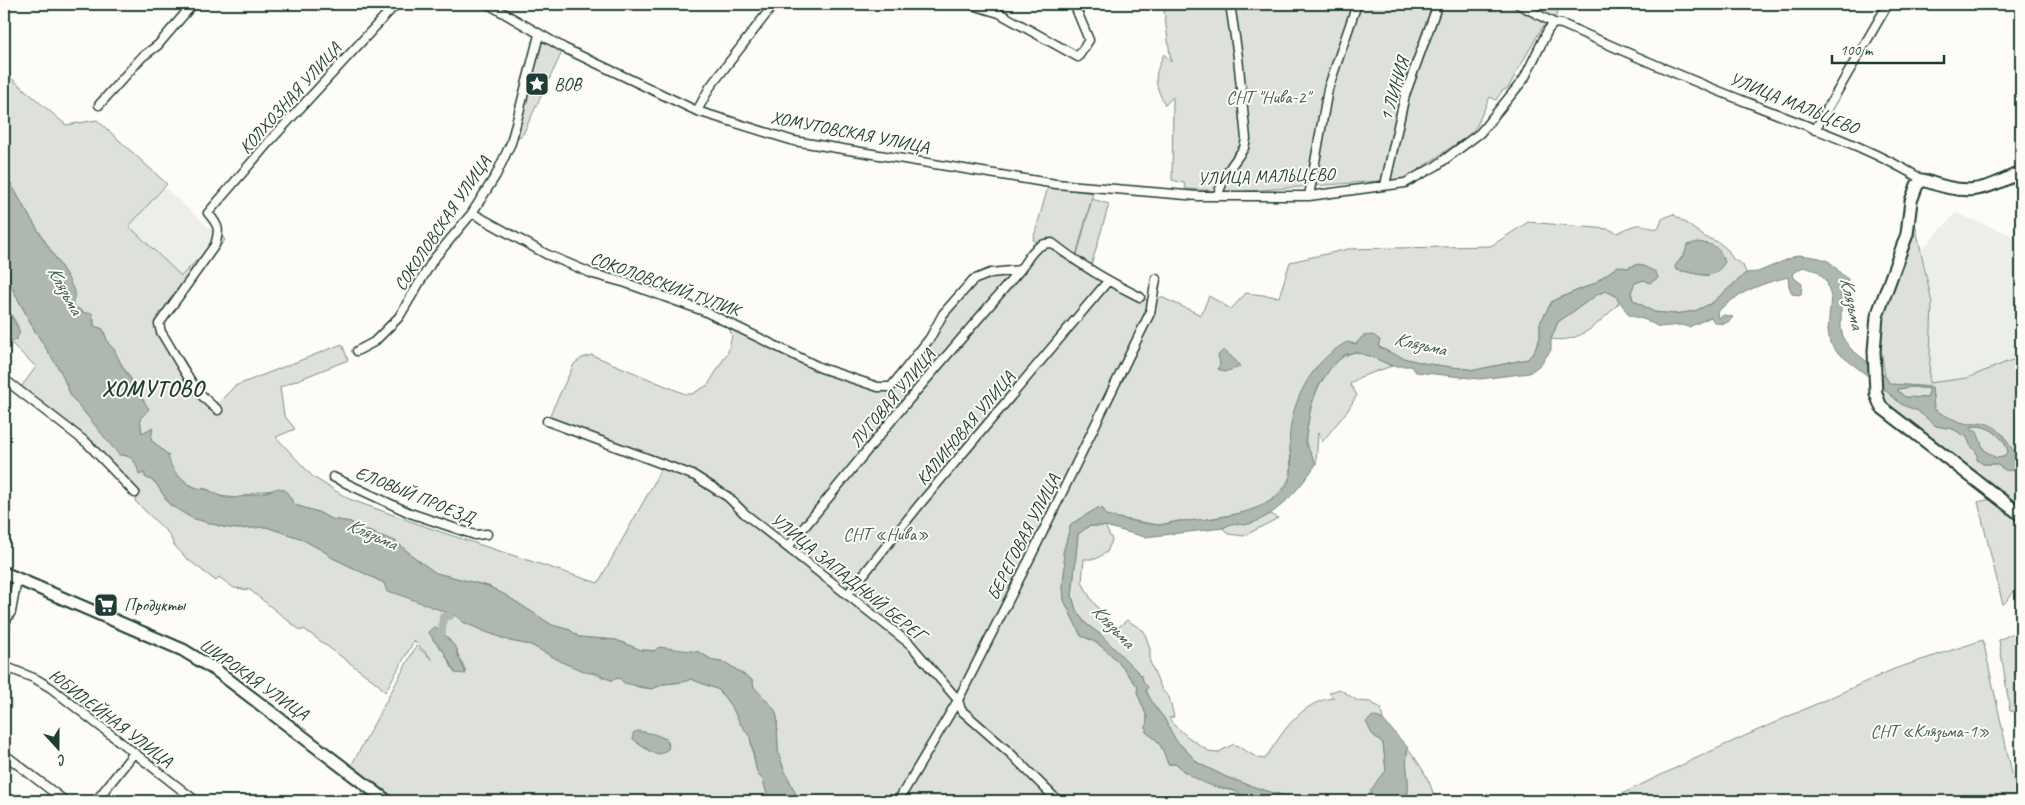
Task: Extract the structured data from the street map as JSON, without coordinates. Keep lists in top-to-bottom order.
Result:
{
  "streets": {
    "street": [
      "1 ЛИНИЯ",
      "КОЛХОЗНАЯ УЛИЦА",
      "УЛИЦА МАЛЬЦЕВО",
      "ХОМУТОВСКАЯ УЛИЦА",
      "СОКОЛОВСКАЯ УЛИЦА",
      "СОКОЛОВСКИЙ ТУПИК",
      "ЛУГОВАЯ УЛИЦА",
      "КАЛИНОВАЯ УЛИЦА",
      "ЕЛОВЫЙ ПРОЕЗД",
      "БЕРЕГОВАЯ УЛИЦА",
      "УЛИЦА ЗАПАДНЫЙ БЕРЕГ",
      "ШИРОКАЯ УЛИЦА",
      "ЮБИЛЕЙНАЯ УЛИЦА"
    ]
  },
  "crossings": [
    ["1 ЛИНИЯ", "УЛИЦА МАЛЬЦЕВО"],
    ["УЛИЦА МАЛЬЦЕВО", "ХОМУТОВСКАЯ УЛИЦА"],
    ["ХОМУТОВСКАЯ УЛИЦА", "СОКОЛОВСКАЯ УЛИЦА"],
    ["СОКОЛОВСКАЯ УЛИЦА", "СОКОЛОВСКИЙ ТУПИК"],
    ["СОКОЛОВСКИЙ ТУПИК", "ЛУГОВАЯ УЛИЦА"],
    ["ЛУГОВАЯ УЛИЦА", "КАЛИНОВАЯ УЛИЦА"],
    ["ЛУГОВАЯ УЛИЦА", "УЛИЦА ЗАПАДНЫЙ БЕРЕГ"],
    ["КАЛИНОВАЯ УЛИЦА", "УЛИЦА ЗАПАДНЫЙ БЕРЕГ"],
    ["БЕРЕГОВАЯ УЛИЦА", "УЛИЦА ЗАПАДНЫЙ БЕРЕГ"]
  ],
  "districts": ["ХОМУТОВО"],
  "water": ["Клязьма"],
  "parks": ["СНТ \"Нива-2\"", "СНТ «Нива»", "СНТ «Клязьма-1»"],
  "places": {
    "place": ["ВОВ"],
    "supermarket": ["Продукты"]
  },
  "scale_bar": "100 m",
  "north": "bottom"
}
